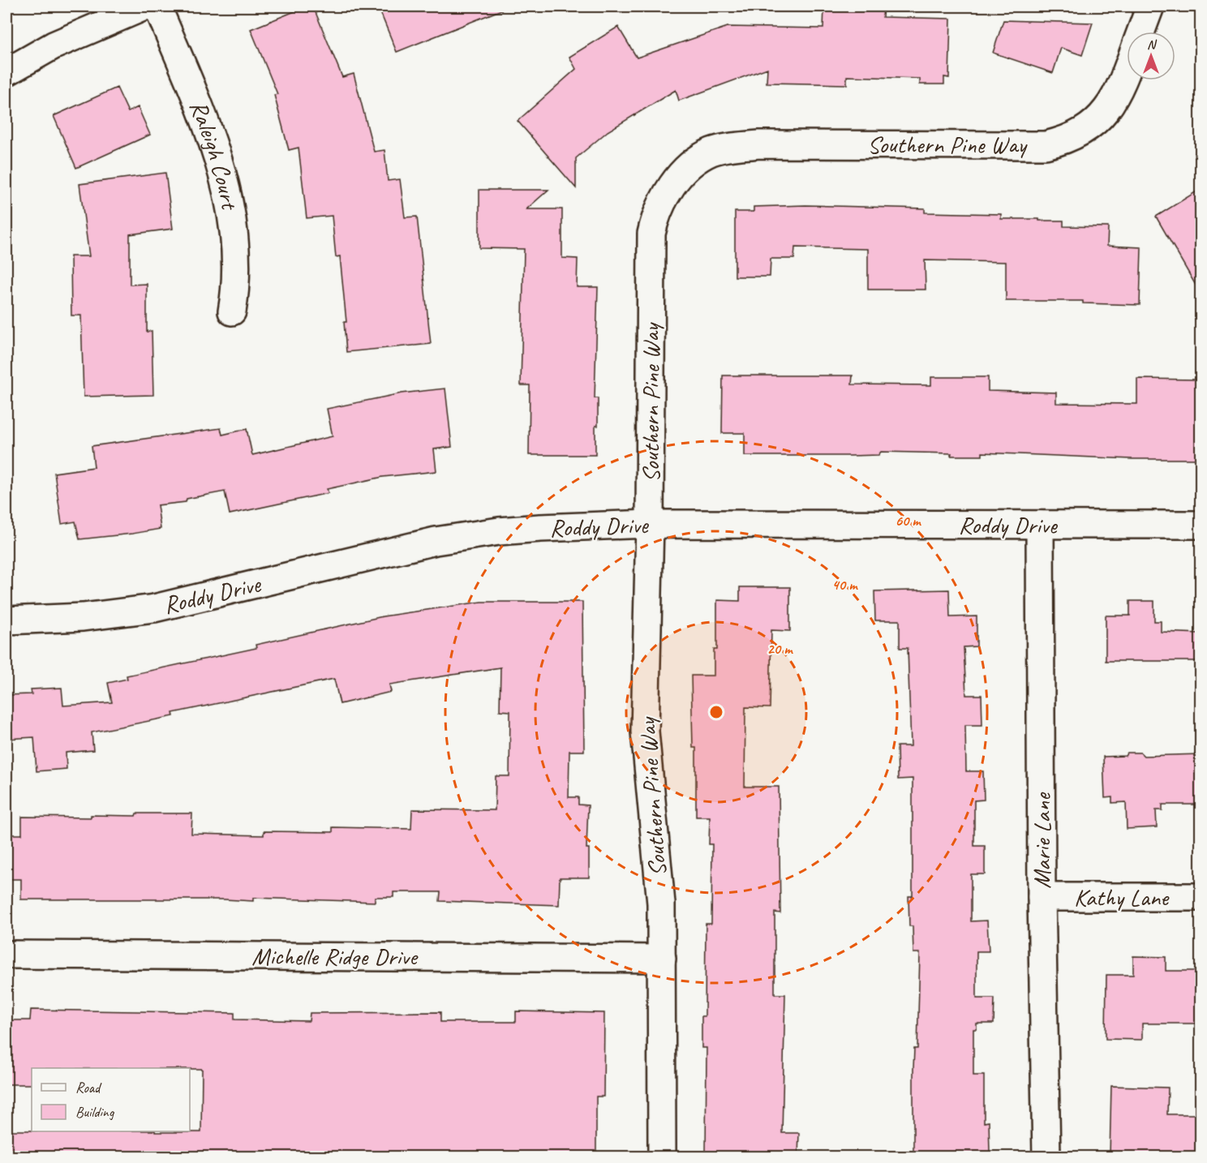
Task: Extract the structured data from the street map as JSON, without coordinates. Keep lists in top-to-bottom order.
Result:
{
  "streets": {
    "street": [
      "Southern Pine Way",
      "Raleigh Court",
      "Roddy Drive",
      "Marie Lane",
      "Kathy Lane",
      "Michelle Ridge Drive"
    ]
  },
  "crossings": [
    ["Southern Pine Way", "Roddy Drive"],
    ["Southern Pine Way", "Michelle Ridge Drive"],
    ["Roddy Drive", "Marie Lane"],
    ["Marie Lane", "Kathy Lane"]
  ],
  "legend": ["Road", "Building"],
  "north": "top",
  "rings": ["60 m", "40 m", "20 m"]
}
